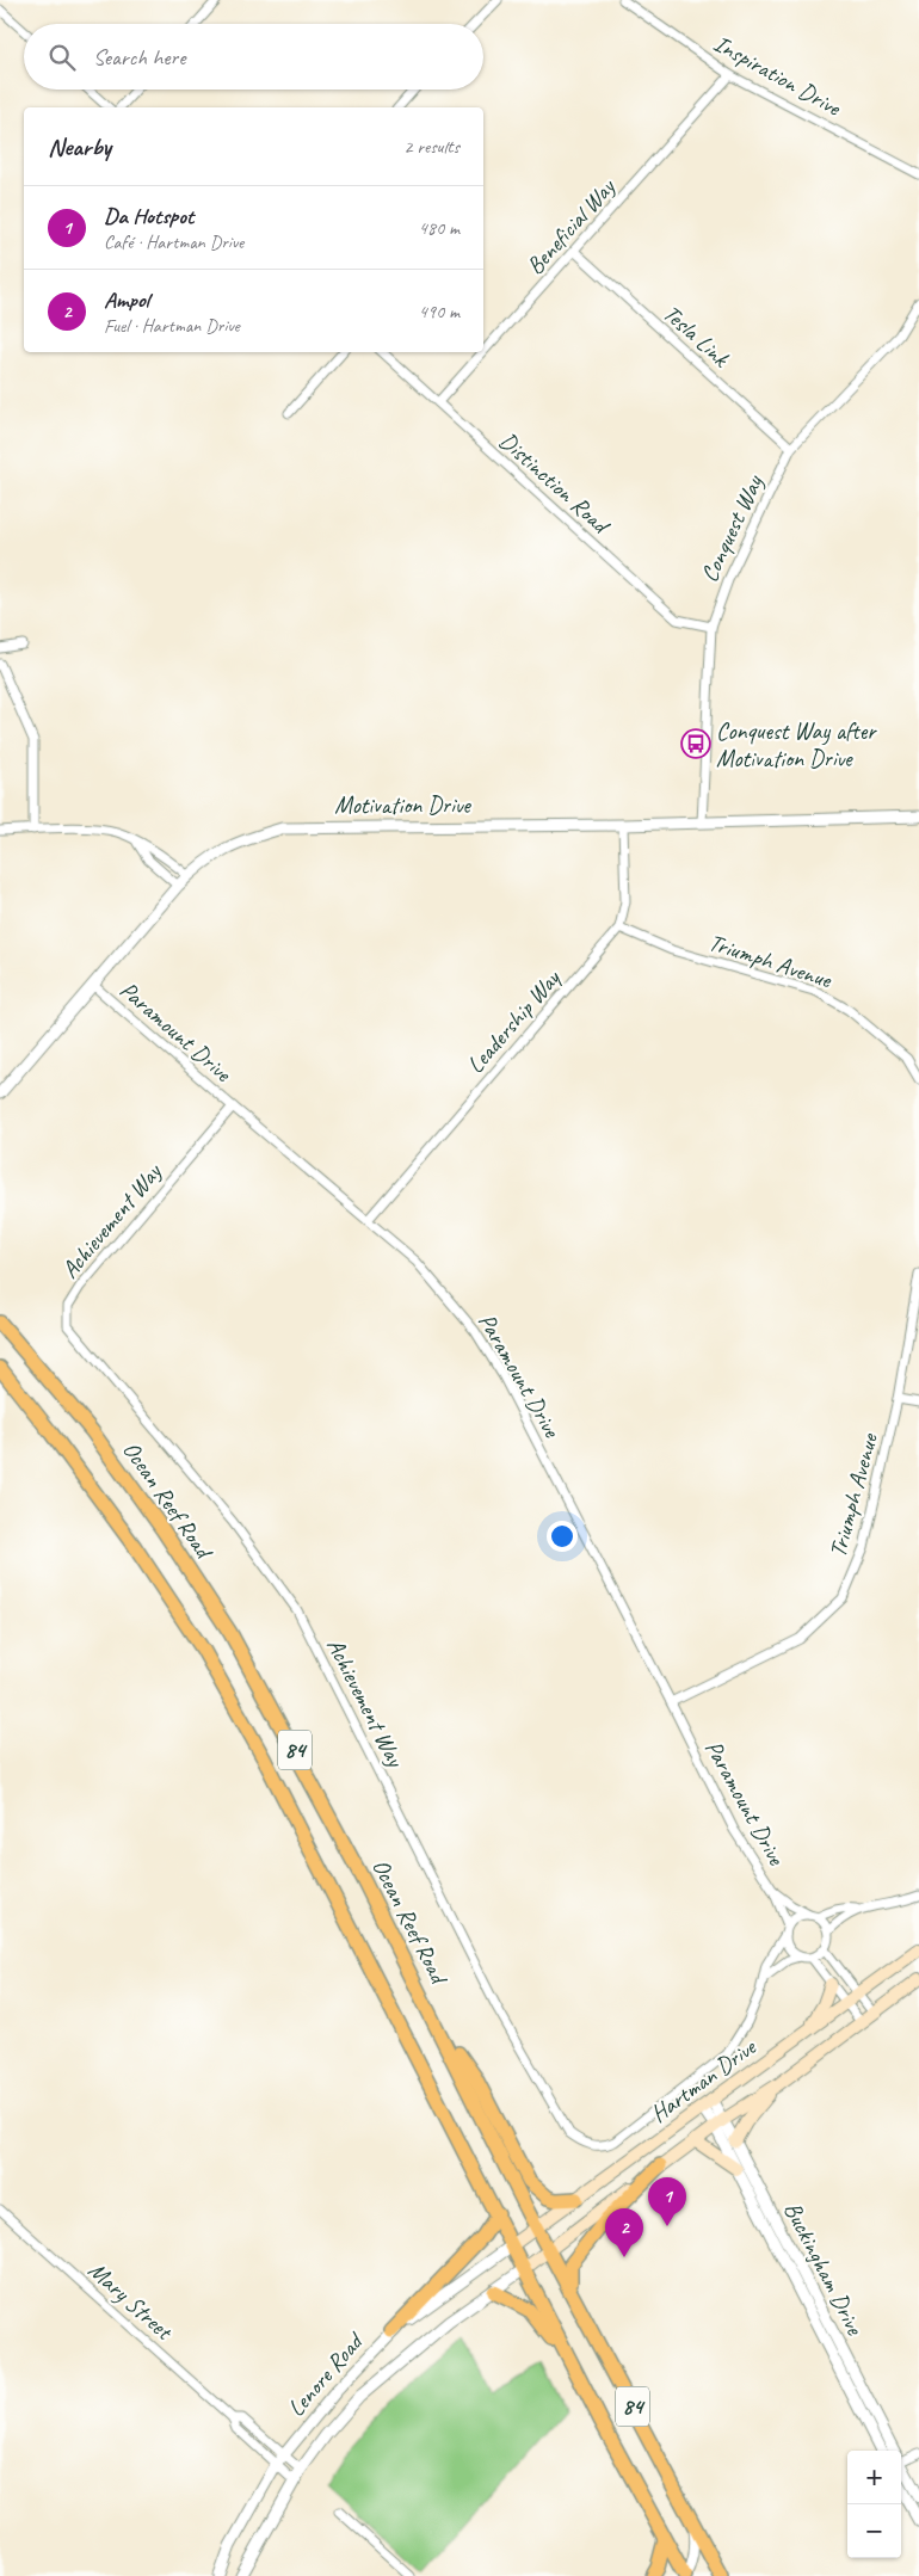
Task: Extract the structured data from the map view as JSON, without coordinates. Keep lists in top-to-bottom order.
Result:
{
  "streets": {
    "main road": ["Ocean Reef Road", "84", "Hartman Drive"],
    "street": [
      "Inspiration Drive",
      "Beneficial Way",
      "Tesla Link",
      "Distinction Road",
      "Conquest Way",
      "Motivation Drive",
      "Triumph Avenue",
      "Leadership Way",
      "Paramount Drive",
      "Achievement Way",
      "Buckingham Drive",
      "Mary Street",
      "Lenore Road"
    ]
  },
  "crossings": [
    ["Inspiration Drive", "Beneficial Way"],
    ["Beneficial Way", "Tesla Link"],
    ["Beneficial Way", "Distinction Road"],
    ["Tesla Link", "Conquest Way"],
    ["Distinction Road", "Conquest Way"],
    ["Conquest Way", "Motivation Drive"],
    ["Motivation Drive", "Leadership Way"],
    ["Motivation Drive", "Paramount Drive"],
    ["Triumph Avenue", "Leadership Way"],
    ["Triumph Avenue", "Paramount Drive"],
    ["Leadership Way", "Paramount Drive"],
    ["Paramount Drive", "Achievement Way"],
    ["Ocean Reef Road", "Hartman Drive"],
    ["84", "Hartman Drive"],
    ["84", "Lenore Road"],
    ["Hartman Drive", "Buckingham Drive"],
    ["Hartman Drive", "Lenore Road"],
    ["Mary Street", "Lenore Road"]
  ],
  "places": {
    "bus stop": ["Conquest Way after Motivation Drive"]
  },
  "page": {
    "search": "Search here",
    "heading": ["Nearby", "2 results"],
    "list": [
      {
        "mark": "1",
        "name": "Da Hotspot",
        "note": "Café · Hartman Drive",
        "value": "480 m"
      },
      {
        "mark": "2",
        "name": "Ampol",
        "note": "Fuel · Hartman Drive",
        "value": "490 m"
      }
    ],
    "pins": ["1", "2"],
    "map_buttons": ["+", "−"]
  }
}
